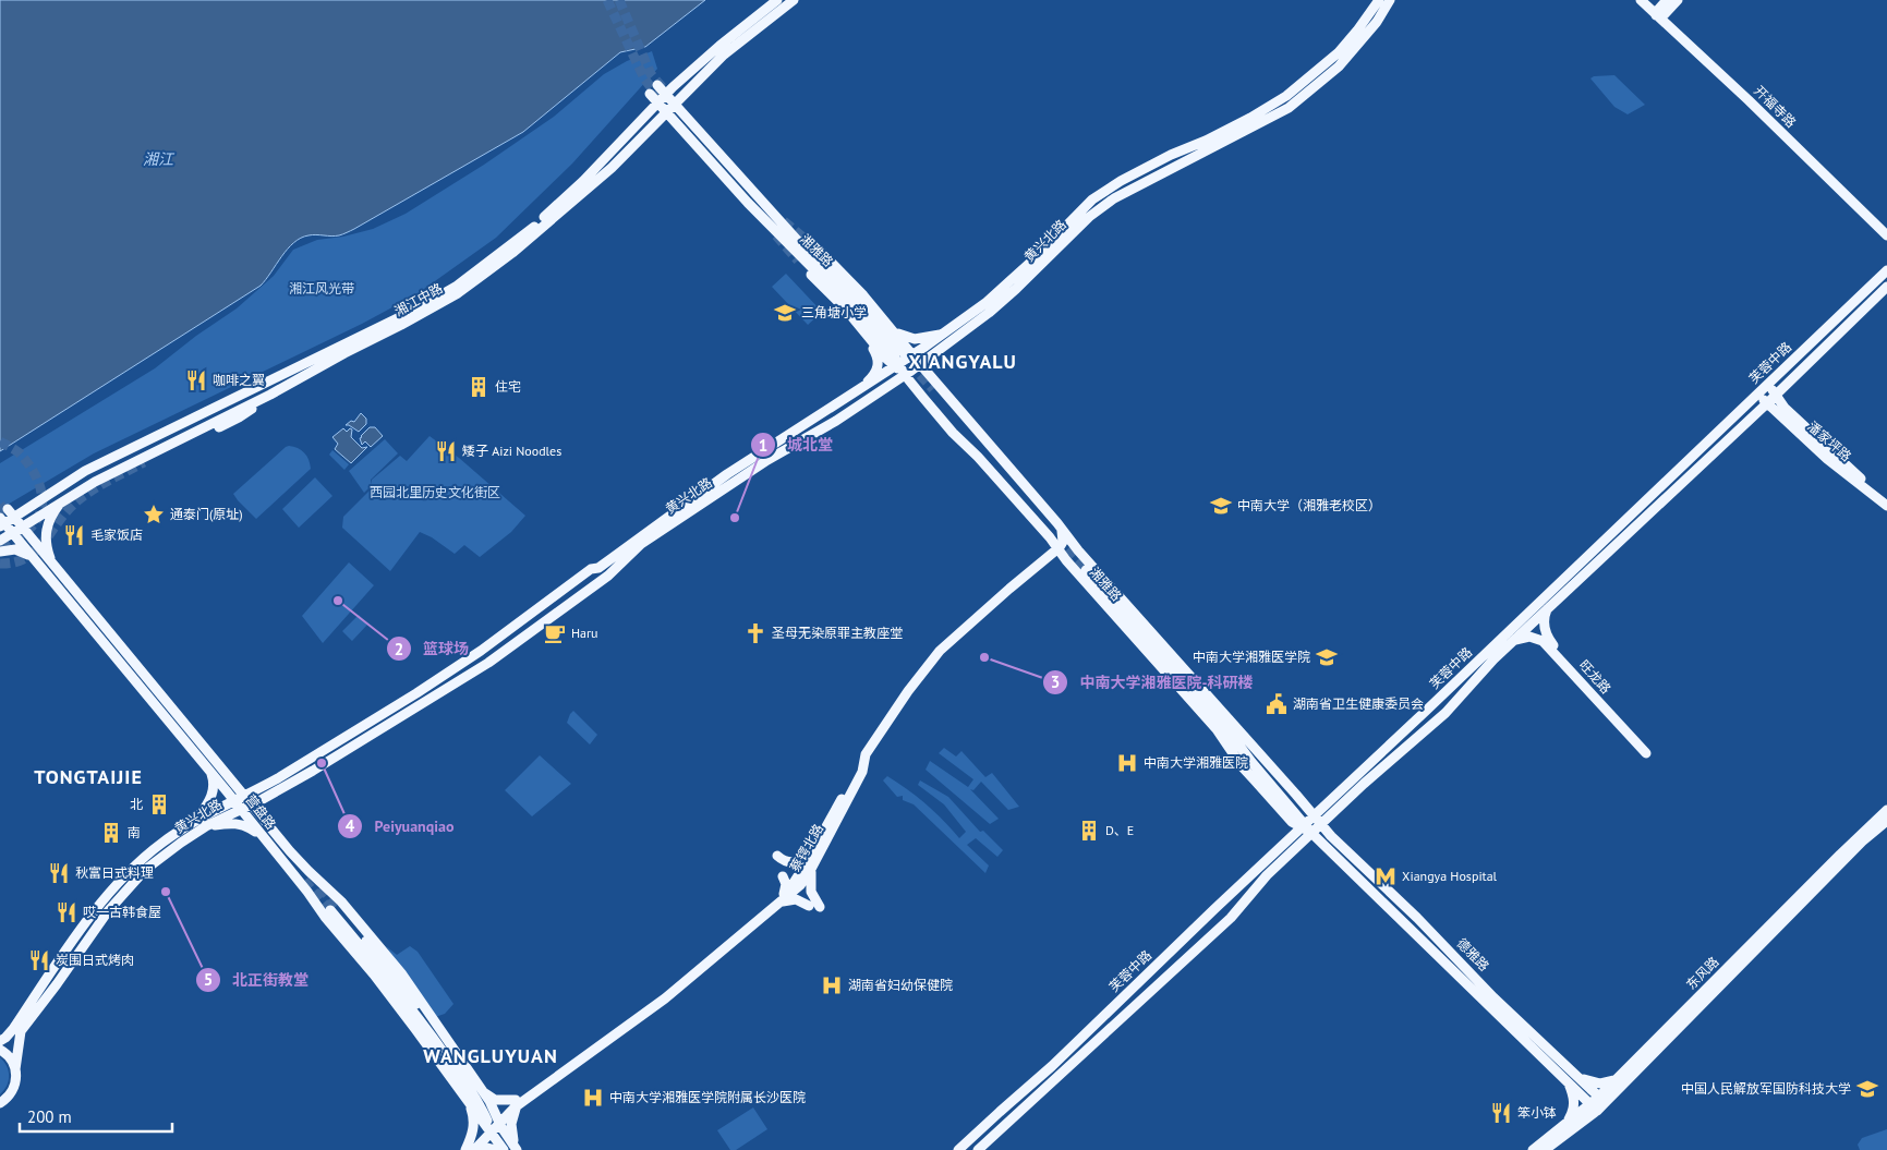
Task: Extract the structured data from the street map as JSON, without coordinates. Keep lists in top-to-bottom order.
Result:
{
  "streets": {
    "main road": [
      "开福寺路",
      "黄兴北路",
      "湘雅路",
      "湘江中路",
      "芙蓉中路",
      "潘家坪路",
      "旺龙路",
      "营盘路",
      "蔡锷北路",
      "德雅路",
      "东风路"
    ]
  },
  "crossings": [
    ["黄兴北路", "湘雅路"],
    ["黄兴北路", "营盘路"],
    ["湘雅路", "湘江中路"],
    ["湘雅路", "芙蓉中路"],
    ["湘雅路", "蔡锷北路"],
    ["湘雅路", "德雅路"],
    ["湘江中路", "营盘路"],
    ["芙蓉中路", "潘家坪路"],
    ["芙蓉中路", "旺龙路"],
    ["芙蓉中路", "德雅路"],
    ["营盘路", "蔡锷北路"],
    ["德雅路", "东风路"]
  ],
  "districts": ["XIANGYALU", "TONGTAIJIE", "WANGLUYUAN"],
  "water": ["湘江"],
  "parks": ["湘江风光带", "西园北里历史文化街区"],
  "places": {
    "school or university": [
      "三角塘小学",
      "中南大学（湘雅老校区）",
      "中南大学湘雅医学院",
      "中国人民解放军国防科技大学"
    ],
    "restaurant": [
      "咖啡之翼",
      "矮子 Aizi Noodles",
      "毛家饭店",
      "秋富日式料理",
      "哎一古韩食屋",
      "炭围日式烤肉",
      "笨小钵"
    ],
    "building": [
      "住宅",
      "北",
      "D、E",
      "南"
    ],
    "place": ["通泰门(原址)"],
    "other": [
      "城北堂",
      "篮球场",
      "中南大学湘雅医院-科研楼",
      "Peiyuanqiao",
      "北正街教堂"
    ],
    "cafe": ["Haru"],
    "church": ["圣母无染原罪主教座堂"],
    "public building": ["湖南省卫生健康委员会"],
    "hospital": ["中南大学湘雅医院", "湖南省妇幼保健院", "中南大学湘雅医学院附属长沙医院"],
    "metro station": ["Xiangya Hospital"]
  },
  "scale_bar": "200 m"
}
